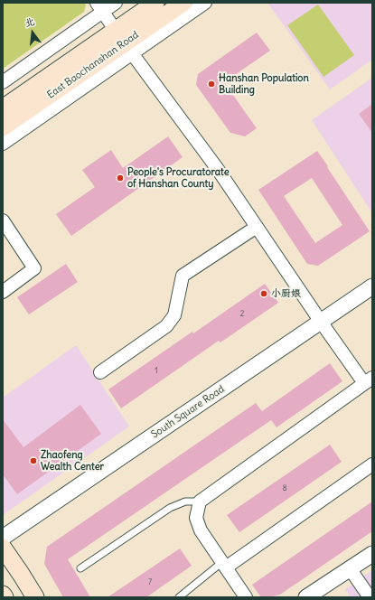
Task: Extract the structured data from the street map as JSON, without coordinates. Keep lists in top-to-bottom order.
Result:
{
  "streets": {
    "main road": ["East Baochanshan Road"],
    "street": ["South Square Road"]
  },
  "places": [
    "Hanshan Population Building",
    "People's Procuratorate of Hanshan County",
    "小厨娘",
    "Zhaofeng Wealth Center"
  ],
  "house_numbers": [
    "2",
    "1",
    "8",
    "7"
  ],
  "north": "top"
}
